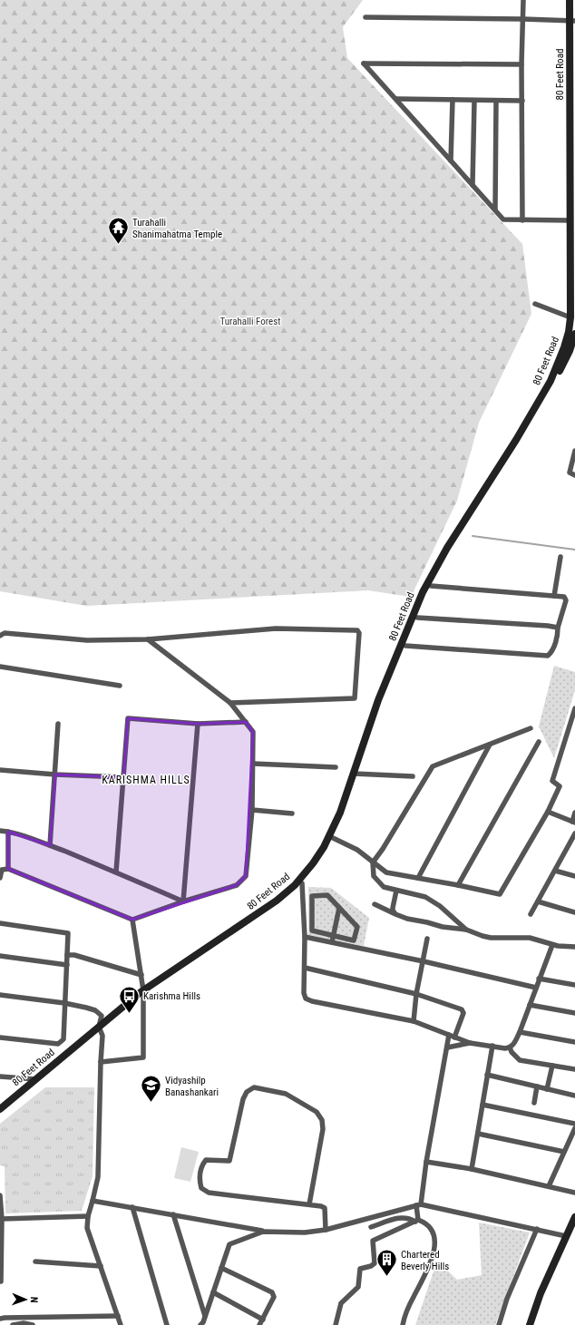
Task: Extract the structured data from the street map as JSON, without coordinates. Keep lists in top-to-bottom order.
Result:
{
  "streets": {
    "main road": ["80 Feet Road"]
  },
  "districts": ["KARISHMA HILLS"],
  "parks": ["Turahalli Forest"],
  "places": {
    "temple": ["Turahalli Shanimahatma Temple"],
    "bus stop": ["Karishma Hills"],
    "school or university": ["Vidyashilp Banashankari"],
    "building": ["Chartered Beverly Hills"]
  },
  "north": "right"
}
